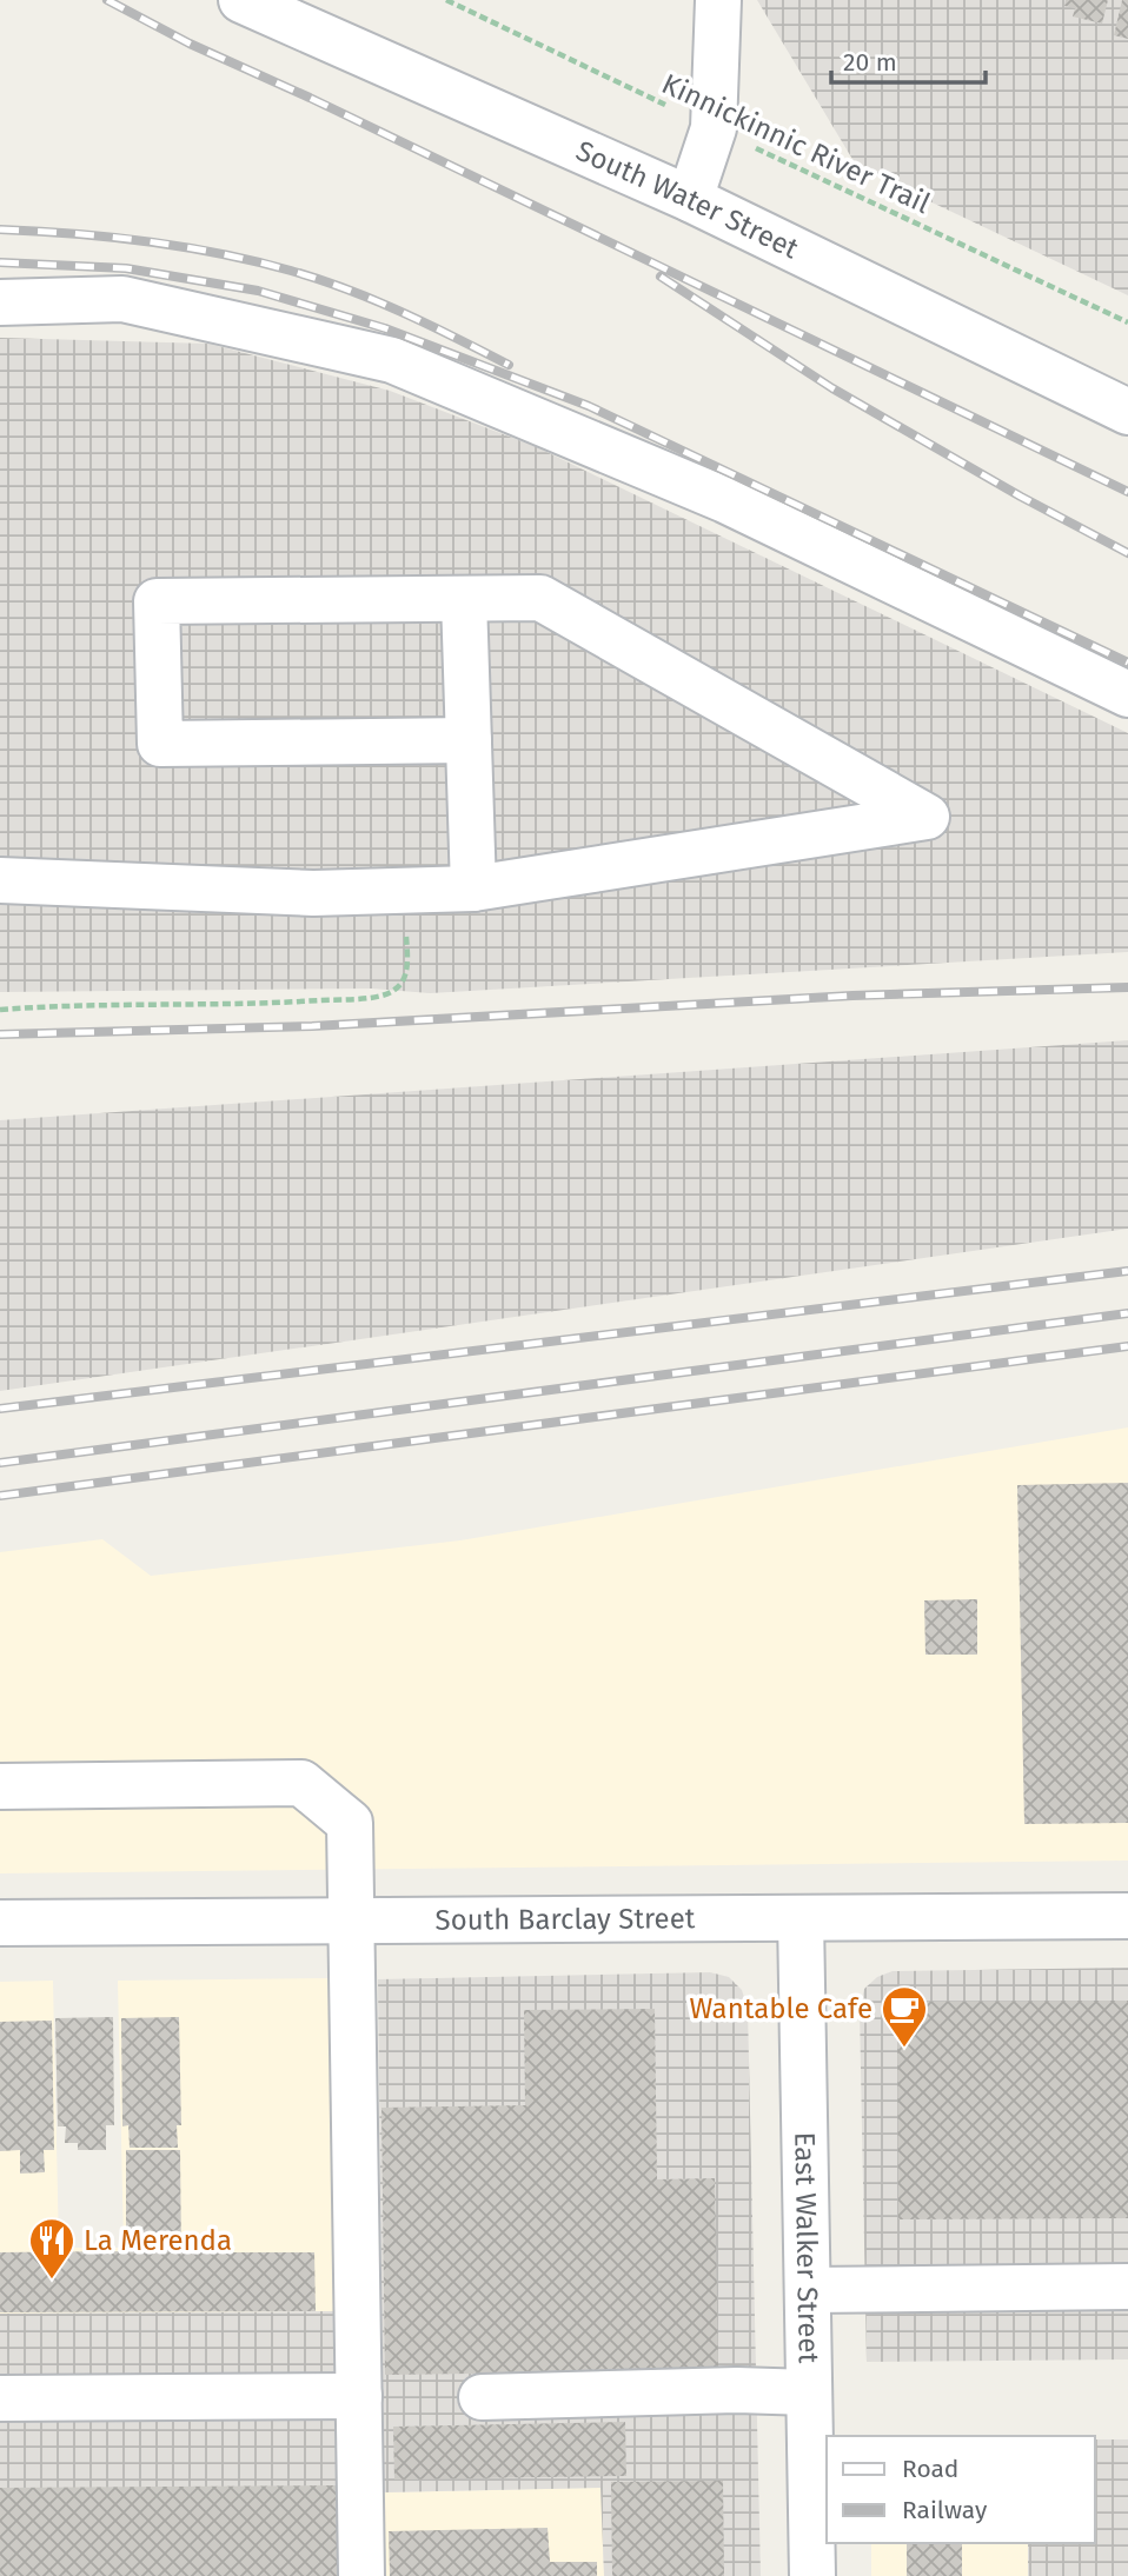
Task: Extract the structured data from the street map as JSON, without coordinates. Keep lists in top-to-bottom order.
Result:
{
  "streets": {
    "street": ["South Water Street", "South Barclay Street", "East Walker Street"],
    "path": ["Kinnickinnic River Trail"]
  },
  "crossings": [
    ["South Barclay Street", "East Walker Street"]
  ],
  "places": {
    "cafe": ["Wantable Cafe"],
    "restaurant": ["La Merenda"]
  },
  "legend": ["Road", "Railway"],
  "scale_bar": "20 m"
}
